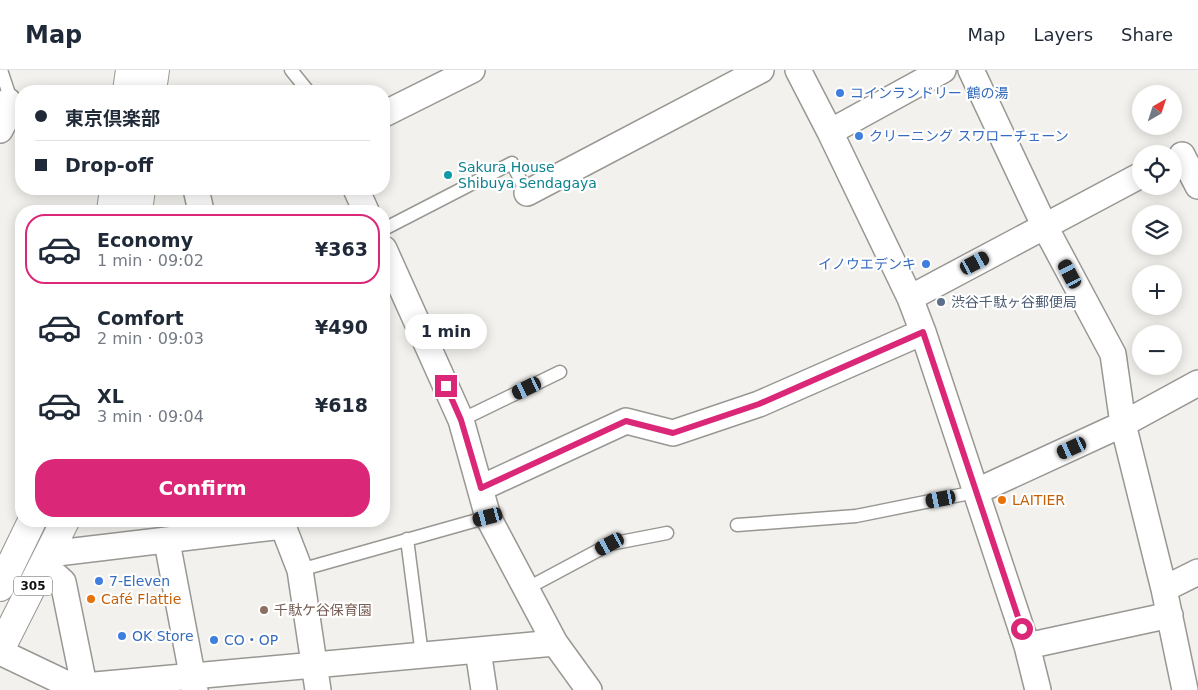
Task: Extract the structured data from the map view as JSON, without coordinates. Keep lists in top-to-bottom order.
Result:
{
  "streets": {
    "main road": ["305"]
  },
  "places": [
    "コインランドリー 鶴の湯",
    "クリーニング スワローチェーン",
    "Sakura House Shibuya Sendagaya",
    "イノウエデンキ",
    "渋谷千駄ヶ谷郵便局",
    "LAITIER",
    "7-Eleven",
    "Café Flattie",
    "千駄ケ谷保育園",
    "OK Store",
    "CO・OP"
  ],
  "north": "top right",
  "page": {
    "header": "Map",
    "nav": ["Map", "Layers", "Share"],
    "map_buttons": ["+", "−"],
    "banner": ["東京倶楽部", "Drop-off"],
    "list": [
      {
        "name": "Economy",
        "note": "1 min · 09:02",
        "value": "¥363"
      },
      {
        "name": "Comfort",
        "note": "2 min · 09:03",
        "value": "¥490"
      },
      {
        "name": "XL",
        "note": "3 min · 09:04",
        "value": "¥618"
      }
    ],
    "bubble": "1 min",
    "buttons": "Confirm"
  }
}
